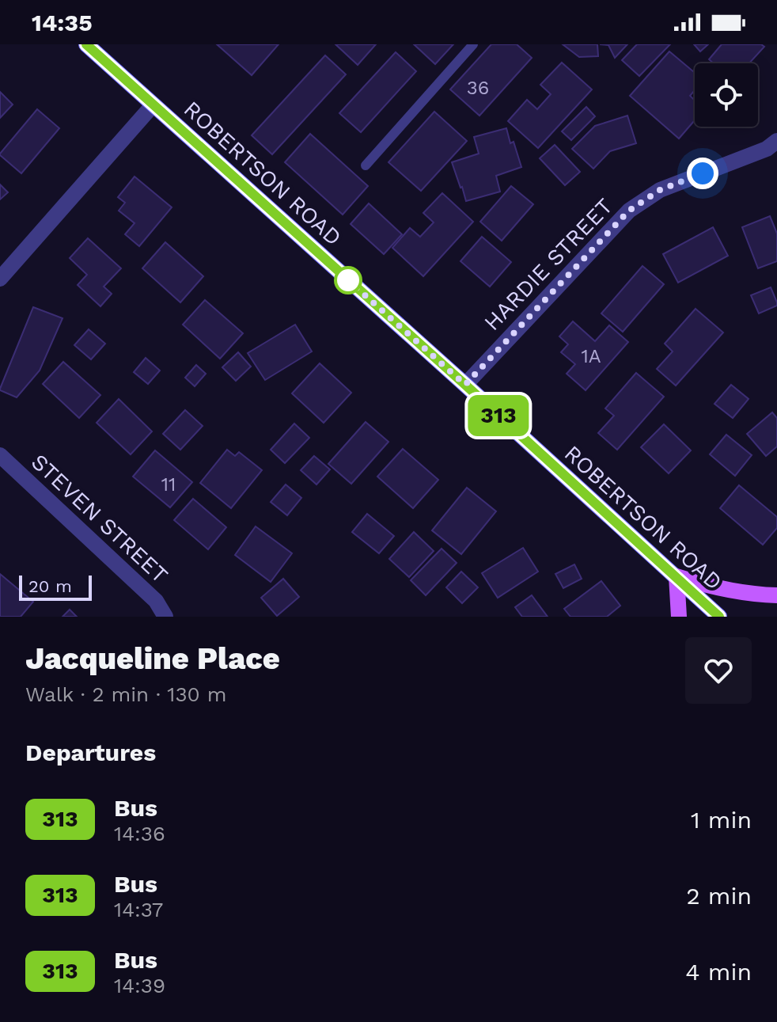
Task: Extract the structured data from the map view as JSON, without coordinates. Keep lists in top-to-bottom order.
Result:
{
  "streets": {
    "main road": ["ROBERTSON ROAD"],
    "street": ["HARDIE STREET", "STEVEN STREET"]
  },
  "crossings": [
    ["ROBERTSON ROAD", "HARDIE STREET"]
  ],
  "lines": ["bus line 313"],
  "house_numbers": ["36", "1A", "11"],
  "scale_bar": "20 m",
  "page": {
    "status": "14:35",
    "on_map": "313",
    "scale": "20 m",
    "heading": [
      ["Jacqueline Place", "Walk · 2 min · 130 m"],
      "Departures"
    ],
    "list": [
      {
        "mark": "313",
        "name": "Bus",
        "note": "14:36",
        "value": "1 min"
      },
      {
        "mark": "313",
        "name": "Bus",
        "note": "14:37",
        "value": "2 min"
      },
      {
        "mark": "313",
        "name": "Bus",
        "note": "14:39",
        "value": "4 min"
      }
    ]
  }
}
